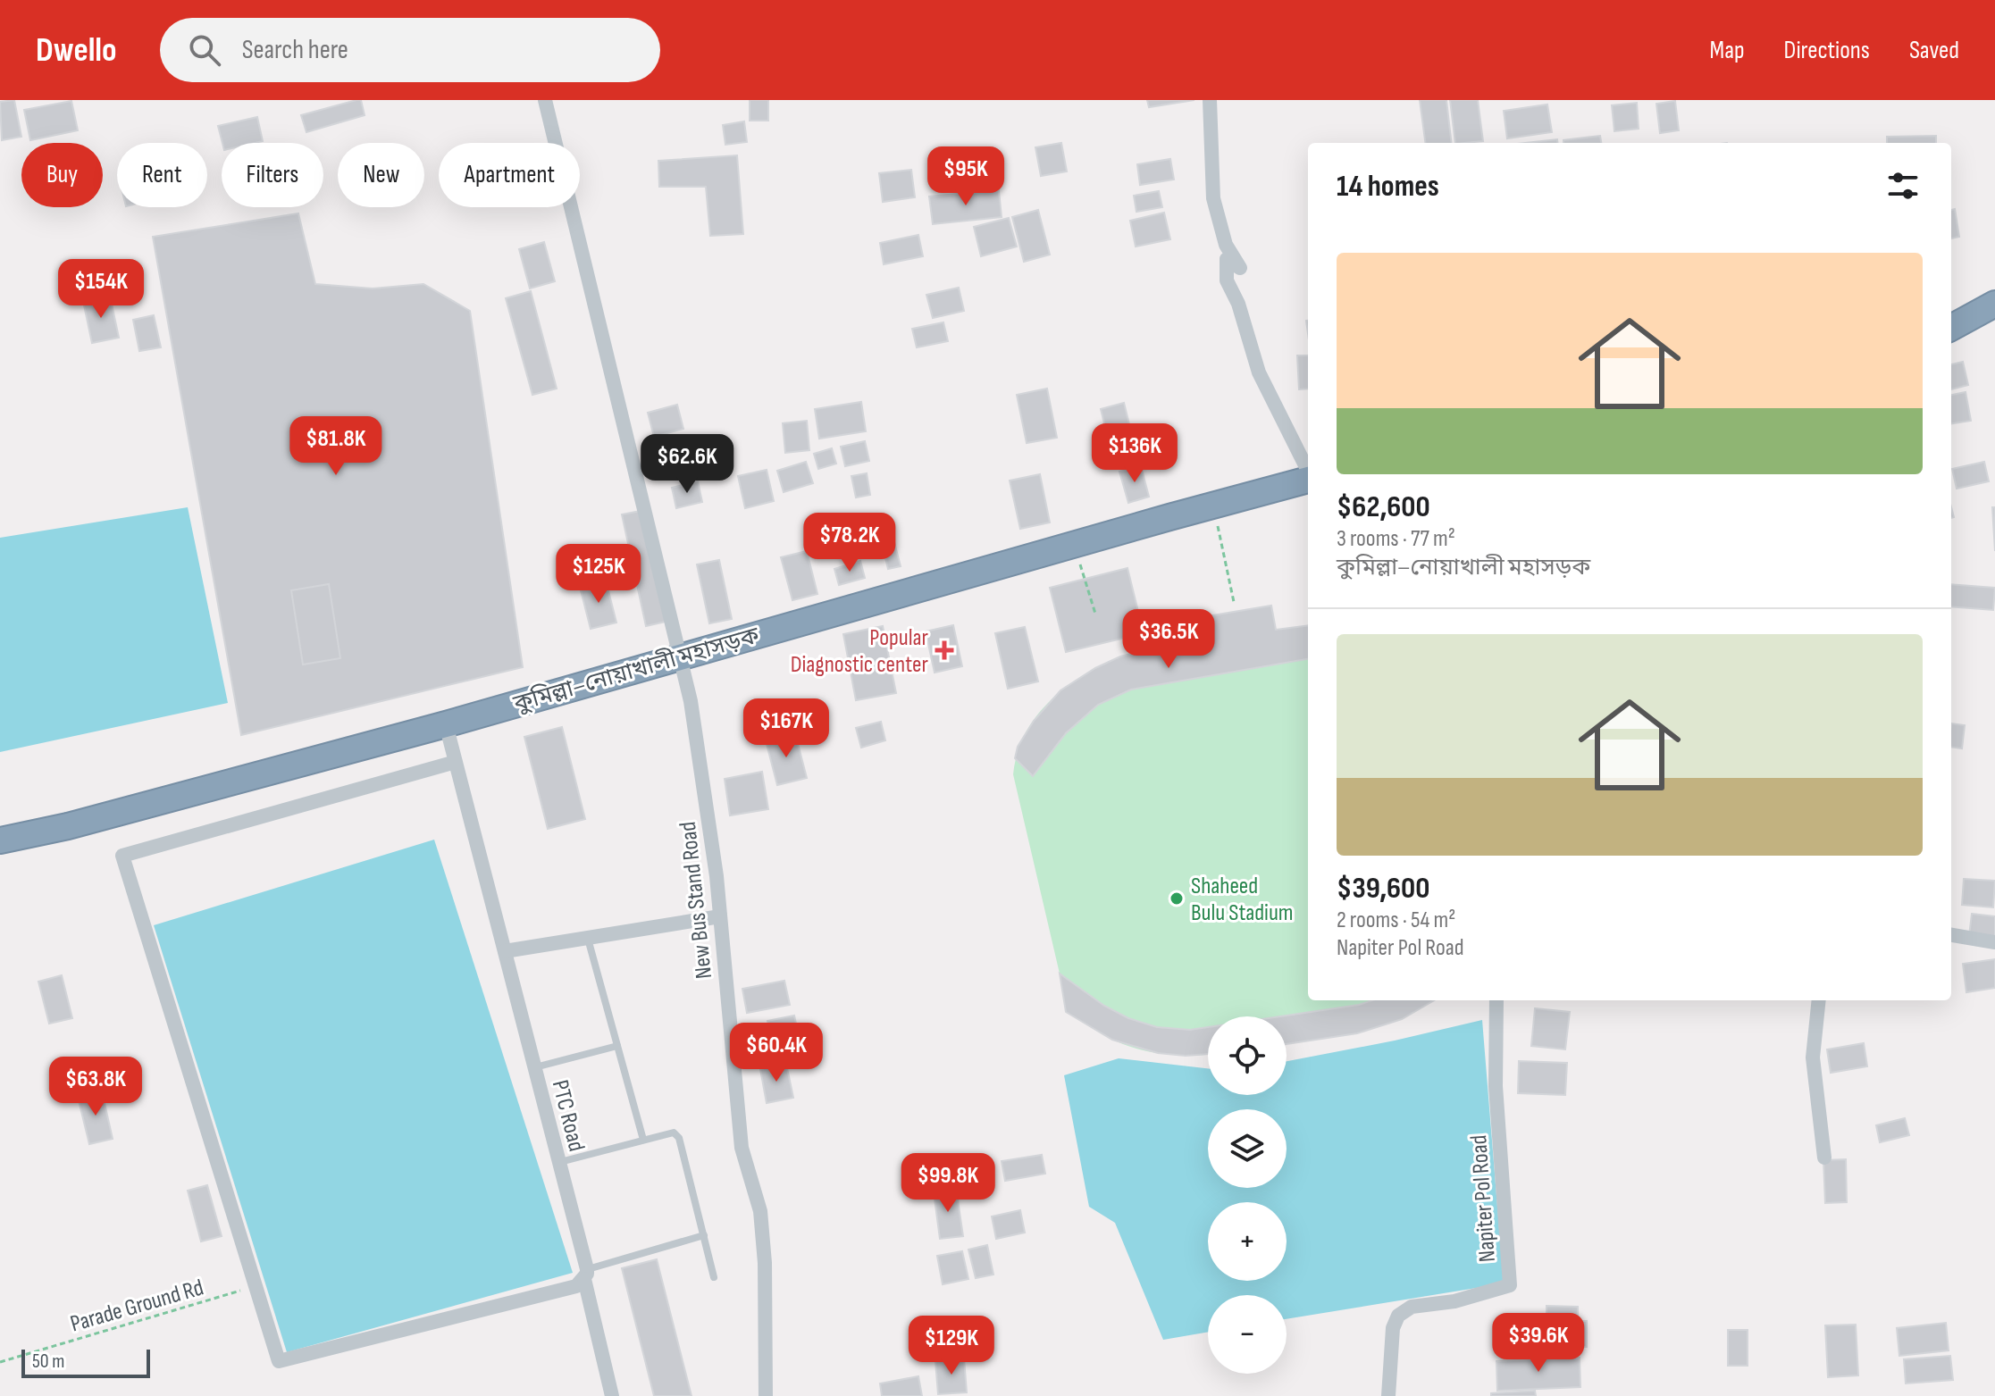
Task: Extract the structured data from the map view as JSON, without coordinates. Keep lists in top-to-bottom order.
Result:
{
  "streets": {
    "highway": ["কুমিল্লা–নোয়াখালী মহাসড়ক"],
    "street": ["New Bus Stand Road", "PTC Road", "Napiter Pol Road"],
    "path": ["Parade Ground Rd"]
  },
  "crossings": [
    ["কুমিল্লা–নোয়াখালী মহাসড়ক", "New Bus Stand Road"],
    ["কুমিল্লা–নোয়াখালী মহাসড়ক", "PTC Road"]
  ],
  "places": {
    "health": ["Popular Diagnostic center"],
    "other": ["Shaheed Bulu Stadium"]
  },
  "scale_bar": "50 m",
  "page": {
    "header": "Dwello",
    "search": "Search here",
    "nav": ["Map", "Directions", "Saved"],
    "chip": [
      "Buy",
      "Rent",
      "Filters",
      "New",
      "Apartment"
    ],
    "heading": "14 homes",
    "price": [
      "$95K",
      "$154K",
      "$81.8K",
      "$136K",
      "$62.6K",
      "$78.2K",
      "$125K",
      "$36.5K",
      "$167K",
      "$60.4K",
      "$63.8K",
      "$99.8K",
      "$39.6K",
      "$129K"
    ],
    "list": [
      {
        "name": "$62,600",
        "note": "3 rooms · 77 m² · কুমিল্লা–নোয়াখালী মহাসড়ক"
      },
      {
        "name": "$39,600",
        "note": "2 rooms · 54 m² · Napiter Pol Road"
      }
    ],
    "map_buttons": ["+", "−"],
    "scale": "50 m"
  }
}
